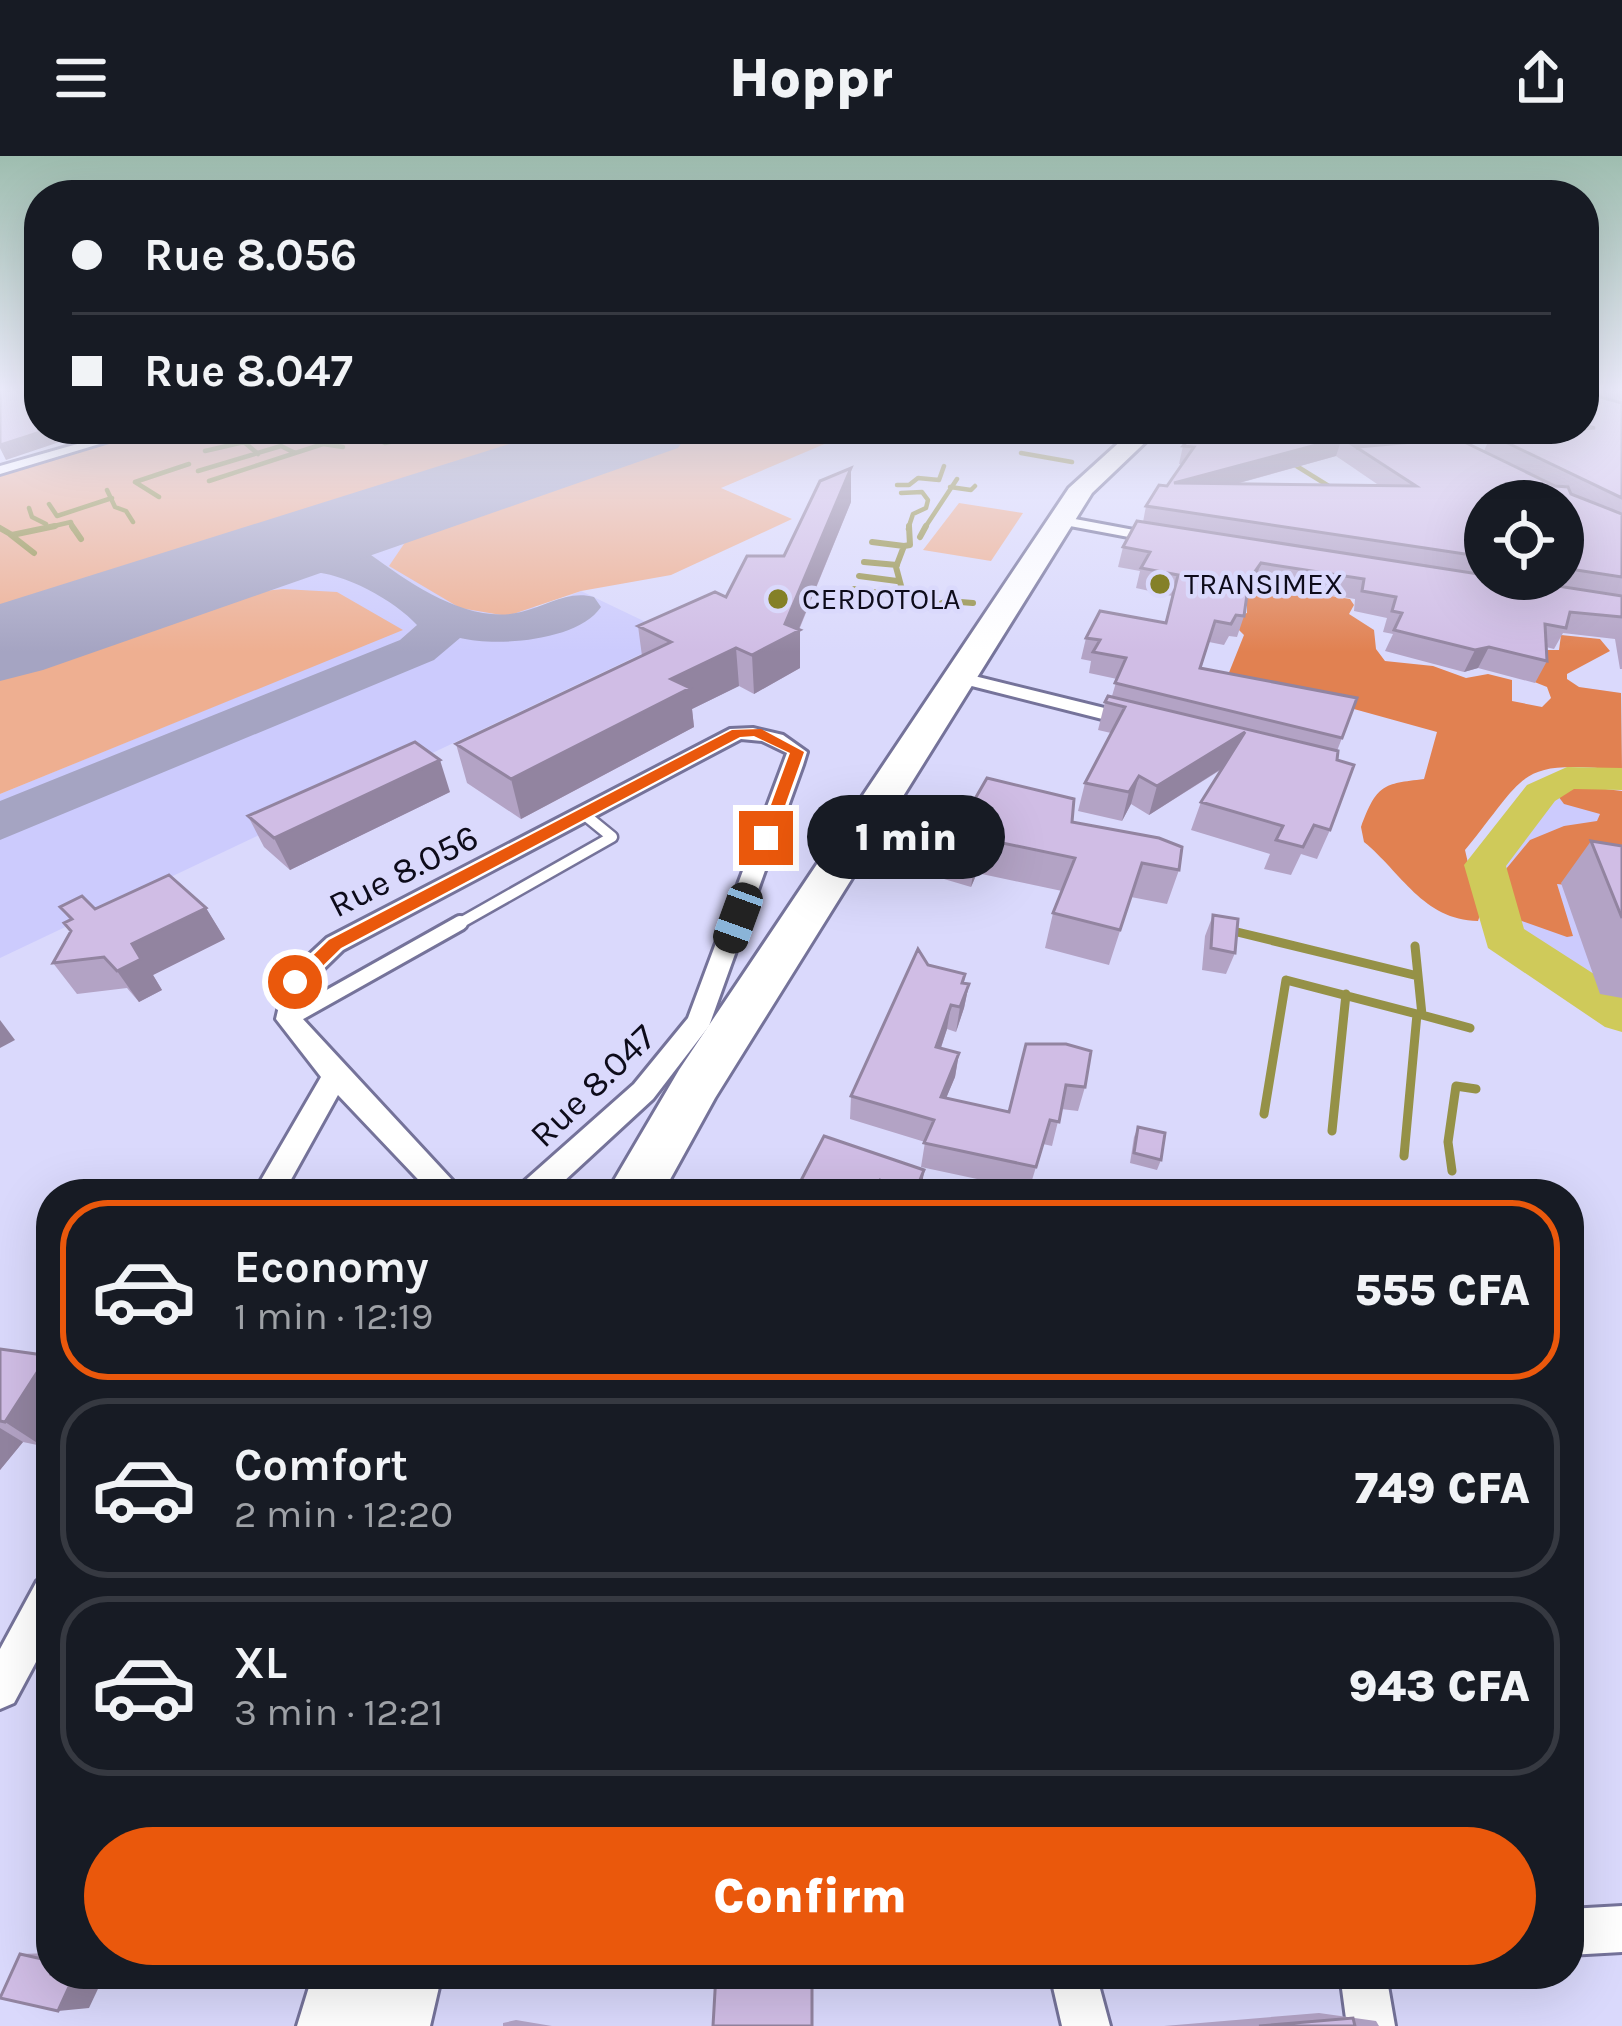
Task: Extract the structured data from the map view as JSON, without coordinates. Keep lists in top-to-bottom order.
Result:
{
  "streets": {
    "street": ["Rue 8.056", "Rue 8.047"]
  },
  "crossings": [
    ["Rue 8.056", "Rue 8.047"]
  ],
  "places": ["TRANSIMEX", "CERDOTOLA"],
  "page": {
    "header": "Hoppr",
    "banner": ["Rue 8.056", "Rue 8.047"],
    "bubble": "1 min",
    "list": [
      {
        "name": "Economy",
        "note": "1 min · 12:19",
        "value": "555 CFA"
      },
      {
        "name": "Comfort",
        "note": "2 min · 12:20",
        "value": "749 CFA"
      },
      {
        "name": "XL",
        "note": "3 min · 12:21",
        "value": "943 CFA"
      }
    ],
    "buttons": "Confirm"
  }
}
